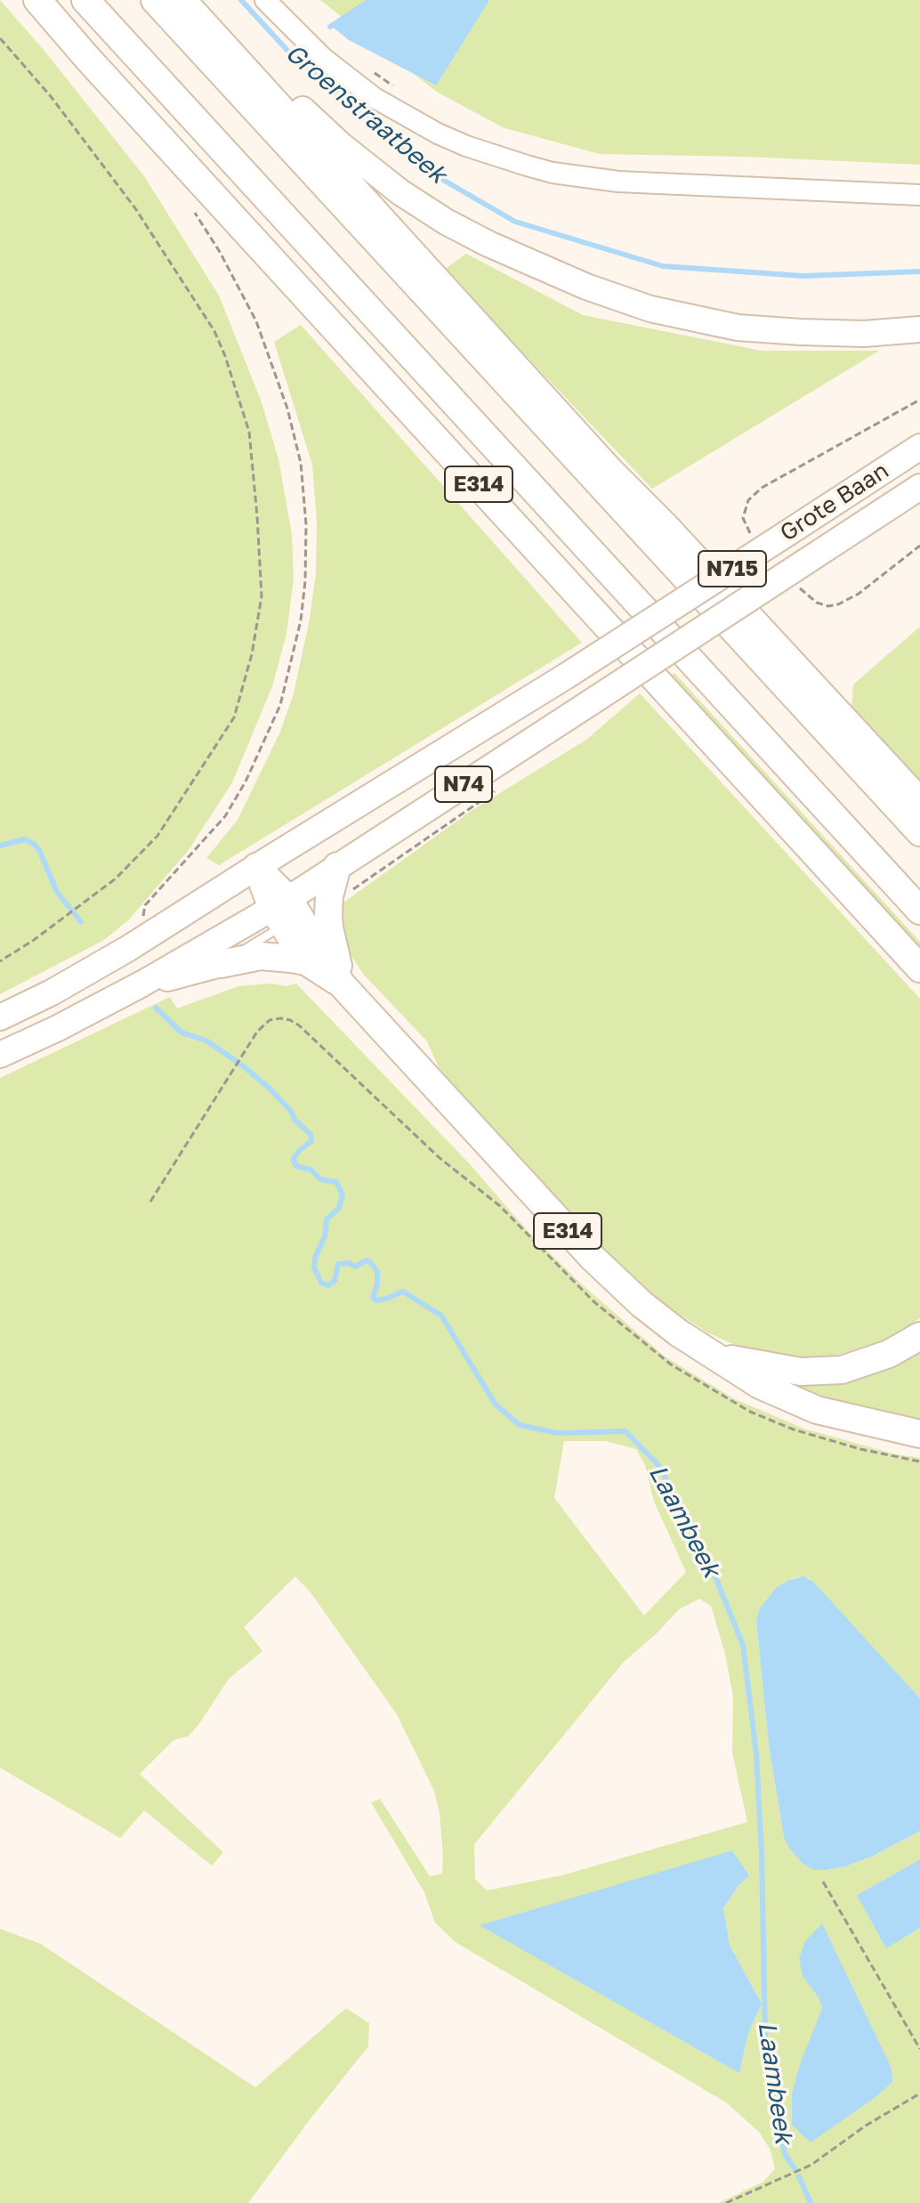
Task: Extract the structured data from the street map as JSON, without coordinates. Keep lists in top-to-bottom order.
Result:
{
  "streets": {
    "highway": [
      "E314",
      "Grote Baan",
      "N715",
      "N74"
    ]
  },
  "crossings": [
    ["E314", "N74"],
    ["Grote Baan", "N74"]
  ],
  "water": ["Groenstraatbeek", "Laambeek"]
}
